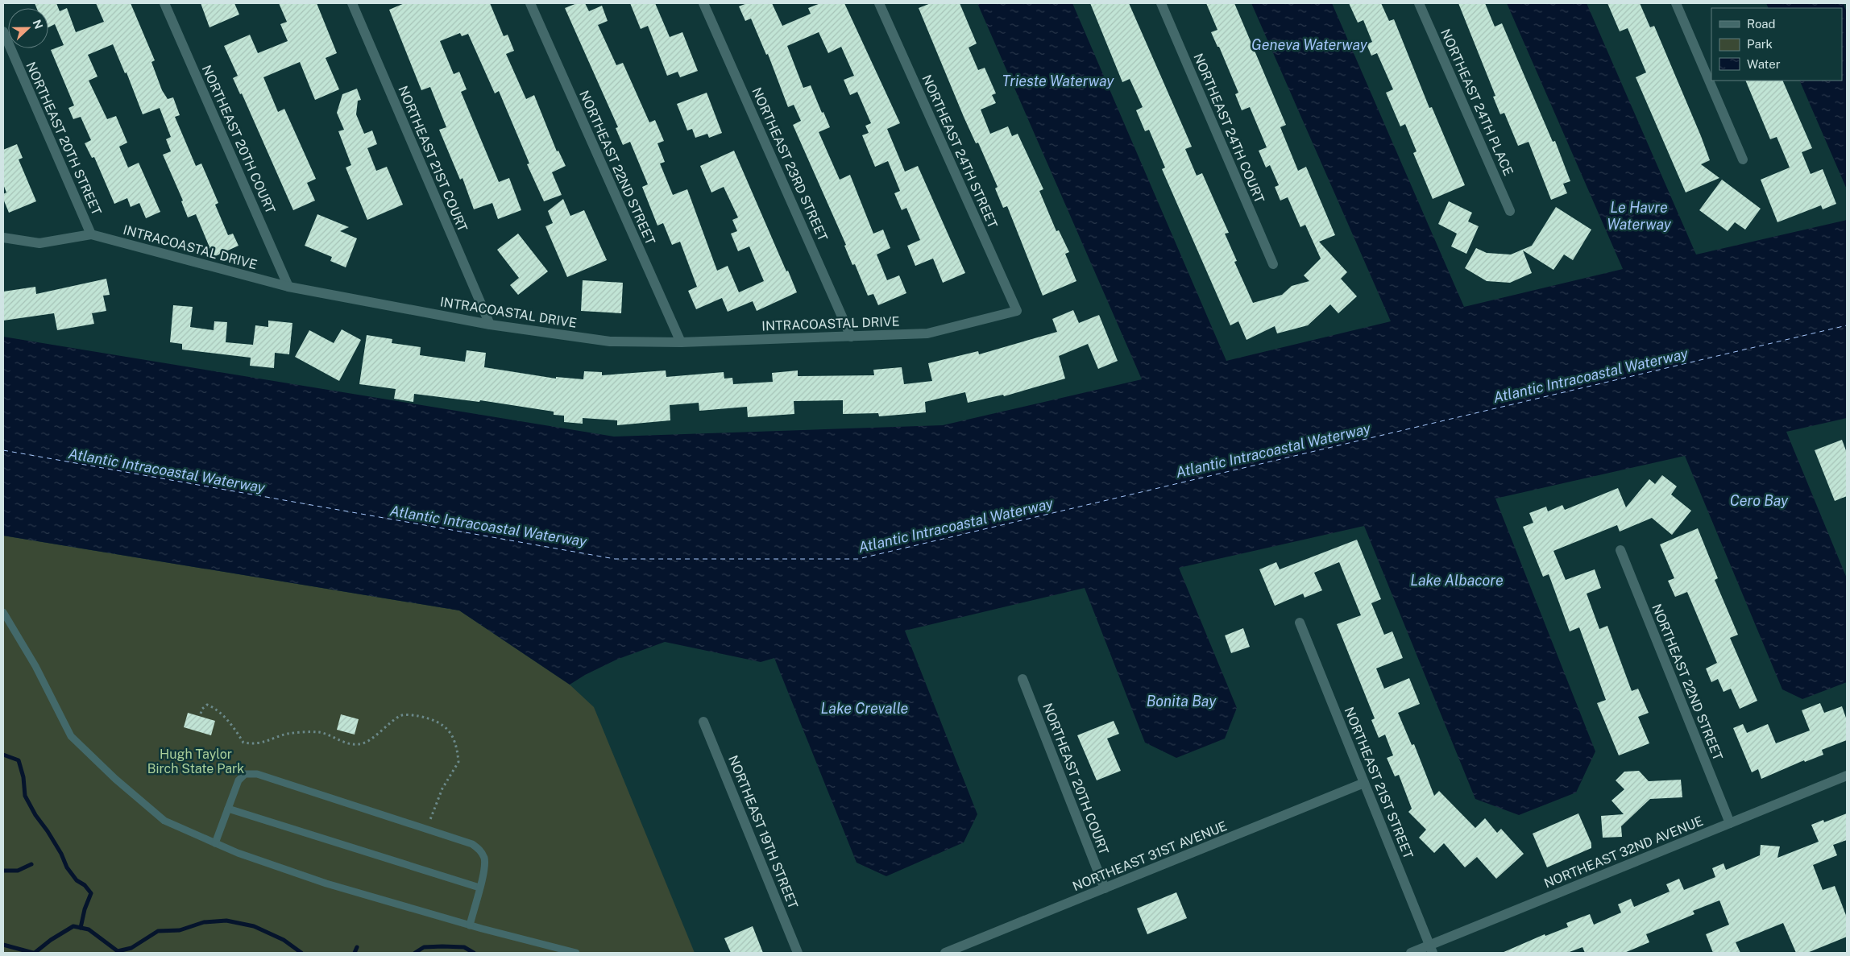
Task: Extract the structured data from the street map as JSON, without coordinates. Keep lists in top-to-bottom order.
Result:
{
  "streets": {
    "street": [
      "NORTHEAST 24TH PLACE",
      "NORTHEAST 24TH COURT",
      "NORTHEAST 20TH STREET",
      "NORTHEAST 20TH COURT",
      "NORTHEAST 24TH STREET",
      "NORTHEAST 21ST COURT",
      "NORTHEAST 23RD STREET",
      "NORTHEAST 22ND STREET",
      "INTRACOASTAL DRIVE",
      "NORTHEAST 21ST STREET",
      "NORTHEAST 19TH STREET",
      "NORTHEAST 32ND AVENUE",
      "NORTHEAST 31ST AVENUE"
    ]
  },
  "crossings": [
    ["NORTHEAST 20TH STREET", "INTRACOASTAL DRIVE"],
    ["NORTHEAST 20TH COURT", "INTRACOASTAL DRIVE"],
    ["NORTHEAST 20TH COURT", "NORTHEAST 31ST AVENUE"],
    ["NORTHEAST 24TH STREET", "INTRACOASTAL DRIVE"],
    ["NORTHEAST 21ST COURT", "INTRACOASTAL DRIVE"],
    ["NORTHEAST 23RD STREET", "INTRACOASTAL DRIVE"],
    ["NORTHEAST 22ND STREET", "INTRACOASTAL DRIVE"],
    ["NORTHEAST 22ND STREET", "NORTHEAST 32ND AVENUE"],
    ["NORTHEAST 21ST STREET", "NORTHEAST 32ND AVENUE"],
    ["NORTHEAST 21ST STREET", "NORTHEAST 31ST AVENUE"]
  ],
  "water": [
    "Geneva Waterway",
    "Trieste Waterway",
    "Le Havre Waterway",
    "Atlantic Intracoastal Waterway",
    "Cero Bay",
    "Lake Albacore",
    "Bonita Bay",
    "Lake Crevalle"
  ],
  "parks": ["Hugh Taylor Birch State Park"],
  "legend": ["Road", "Park", "Water"],
  "north": "right"
}
